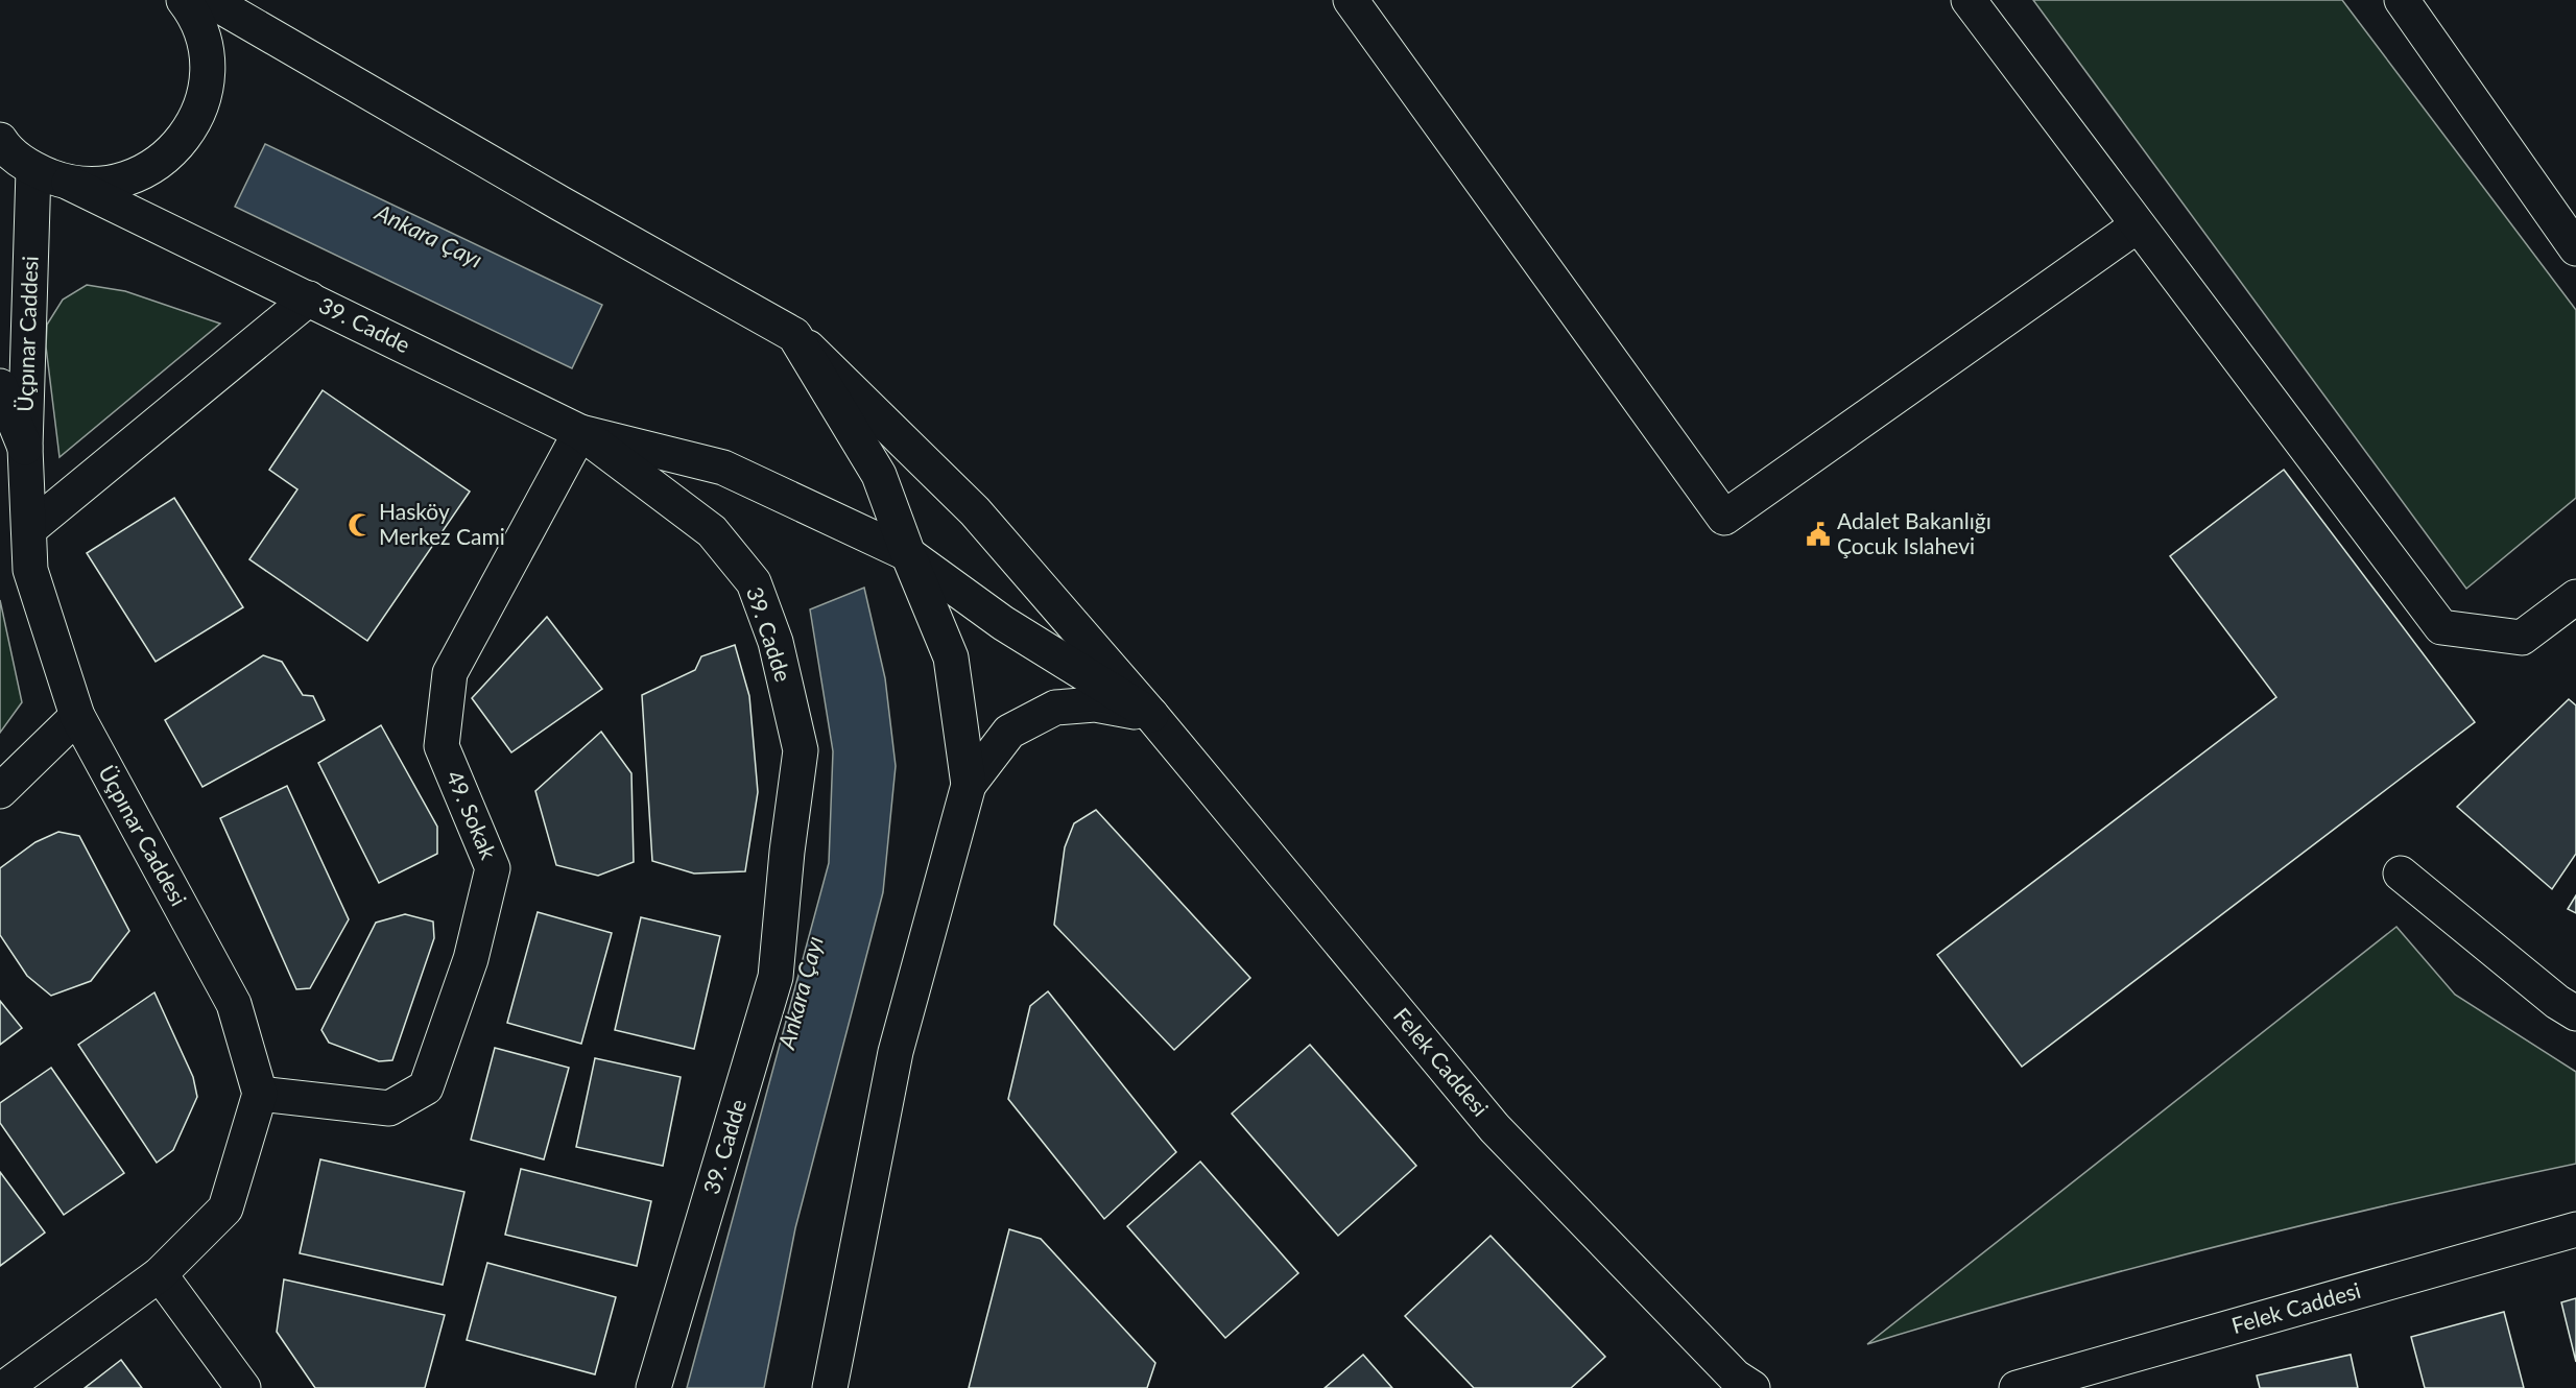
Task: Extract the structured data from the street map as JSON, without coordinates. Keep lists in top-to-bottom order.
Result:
{
  "streets": {
    "street": [
      "39. Cadde",
      "Üçpınar Caddesi",
      "49. Sokak",
      "Felek Caddesi"
    ]
  },
  "crossings": [
    ["39. Cadde", "Üçpınar Caddesi"],
    ["39. Cadde", "49. Sokak"],
    ["Üçpınar Caddesi", "49. Sokak"]
  ],
  "water": ["Ankara Çayı"],
  "places": {
    "mosque": ["Hasköy Merkez Cami"],
    "public building": ["Adalet Bakanlığı Çocuk Islahevi"]
  }
}
